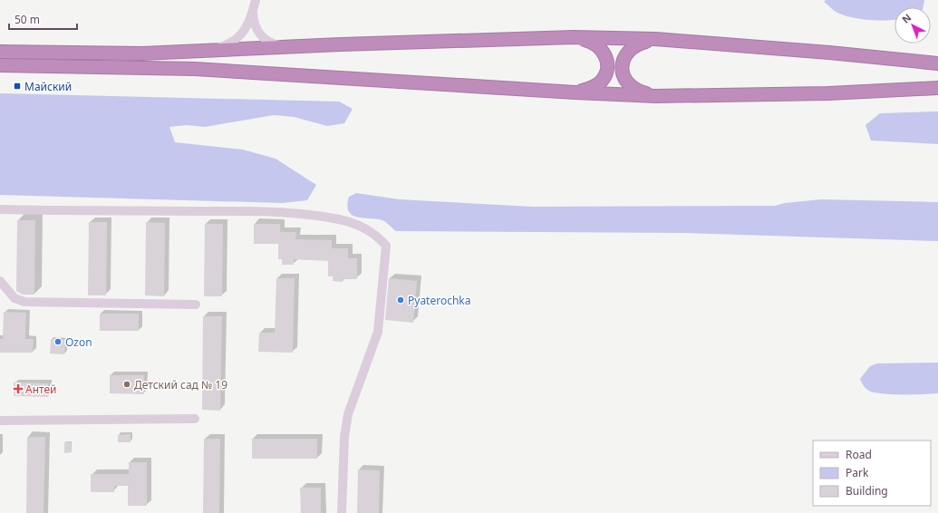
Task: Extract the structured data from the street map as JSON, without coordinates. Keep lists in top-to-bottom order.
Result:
{
  "places": {
    "transit": ["Майский"],
    "other": ["Pyaterochka", "Ozon", "Детский сад № 19"],
    "health": ["Антей"]
  },
  "legend": ["Road", "Park", "Building"],
  "scale_bar": "50 m",
  "north": "top left"
}
